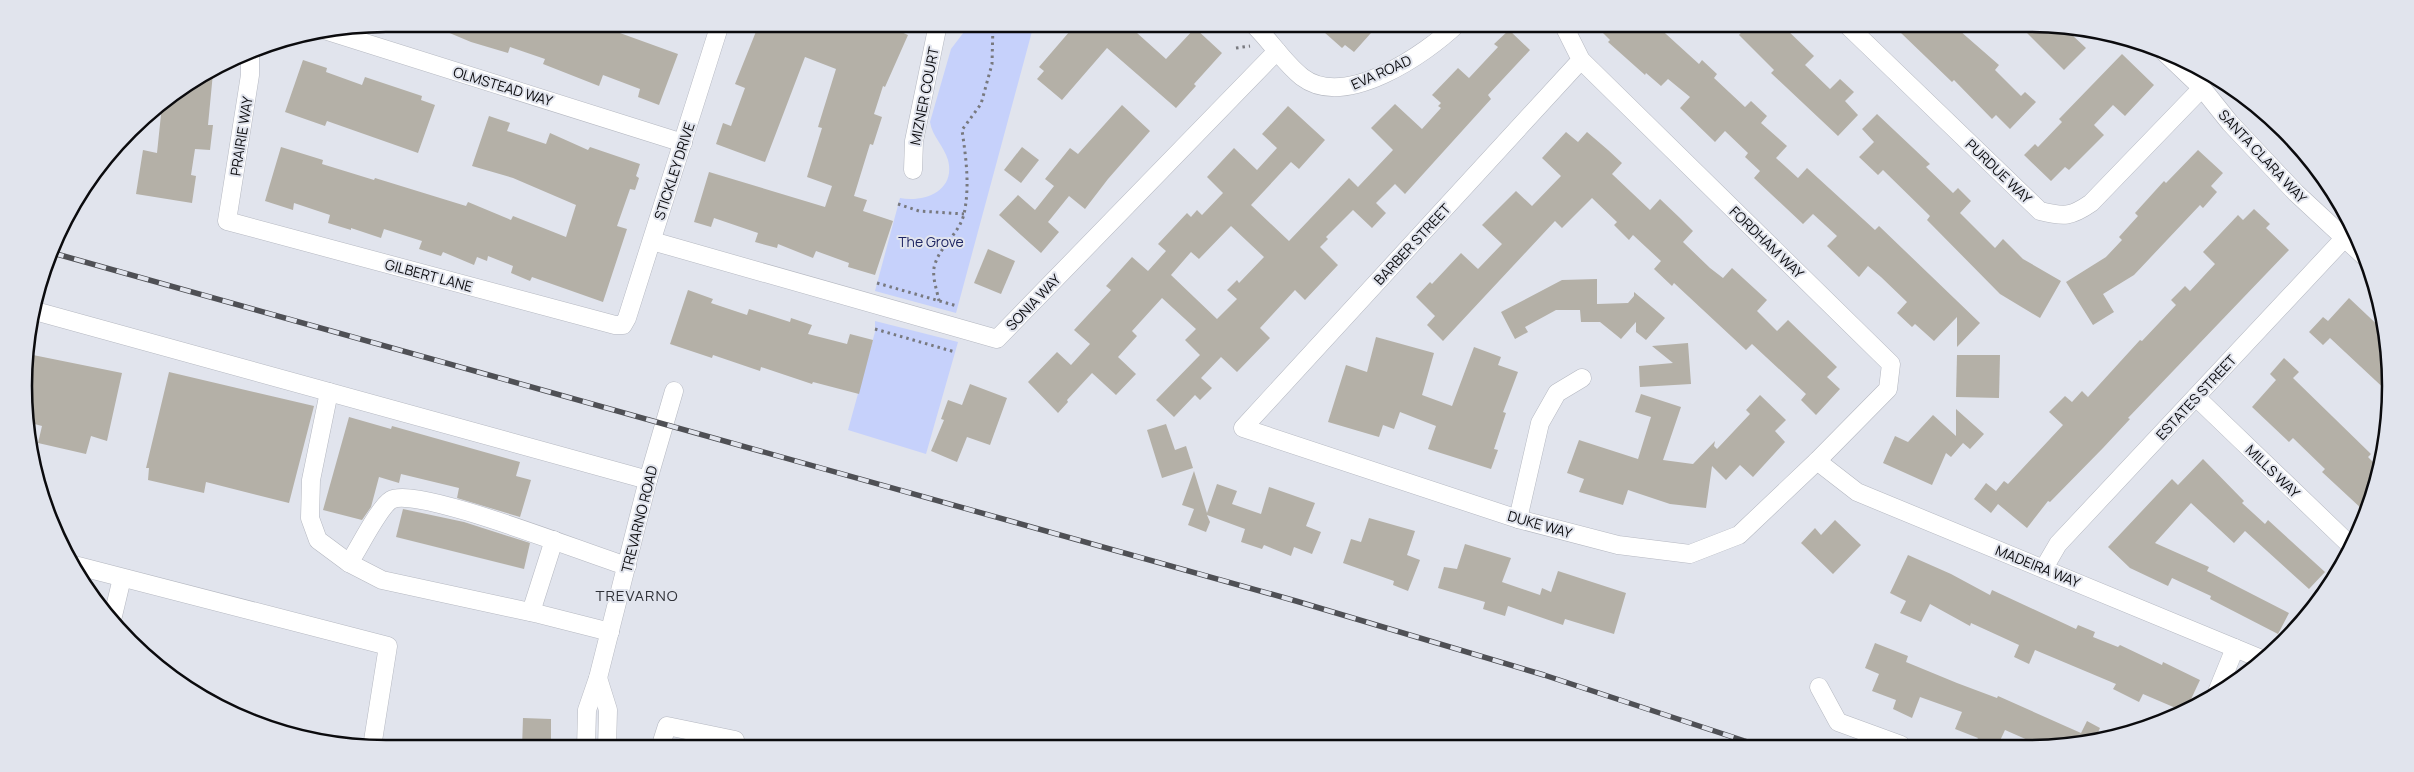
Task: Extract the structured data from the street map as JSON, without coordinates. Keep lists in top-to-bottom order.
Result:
{
  "streets": {
    "street": [
      "EVA ROAD",
      "OLMSTEAD WAY",
      "MIZNER COURT",
      "PRAIRIE WAY",
      "SANTA CLARA WAY",
      "STICKLEY DRIVE",
      "PURDUE WAY",
      "FORDHAM WAY",
      "BARBER STREET",
      "GILBERT LANE",
      "SONIA WAY",
      "ESTATES STREET",
      "MILLS WAY",
      "TREVARNO ROAD",
      "DUKE WAY",
      "MADEIRA WAY"
    ]
  },
  "crossings": [
    ["EVA ROAD", "SONIA WAY"],
    ["OLMSTEAD WAY", "STICKLEY DRIVE"],
    ["PRAIRIE WAY", "GILBERT LANE"],
    ["SANTA CLARA WAY", "PURDUE WAY"],
    ["STICKLEY DRIVE", "GILBERT LANE"],
    ["STICKLEY DRIVE", "SONIA WAY"],
    ["FORDHAM WAY", "BARBER STREET"],
    ["FORDHAM WAY", "DUKE WAY"],
    ["FORDHAM WAY", "MADEIRA WAY"],
    ["BARBER STREET", "DUKE WAY"],
    ["ESTATES STREET", "MILLS WAY"],
    ["ESTATES STREET", "MADEIRA WAY"],
    ["DUKE WAY", "MADEIRA WAY"]
  ],
  "districts": ["TREVARNO"],
  "parks": ["The Grove"]
}
